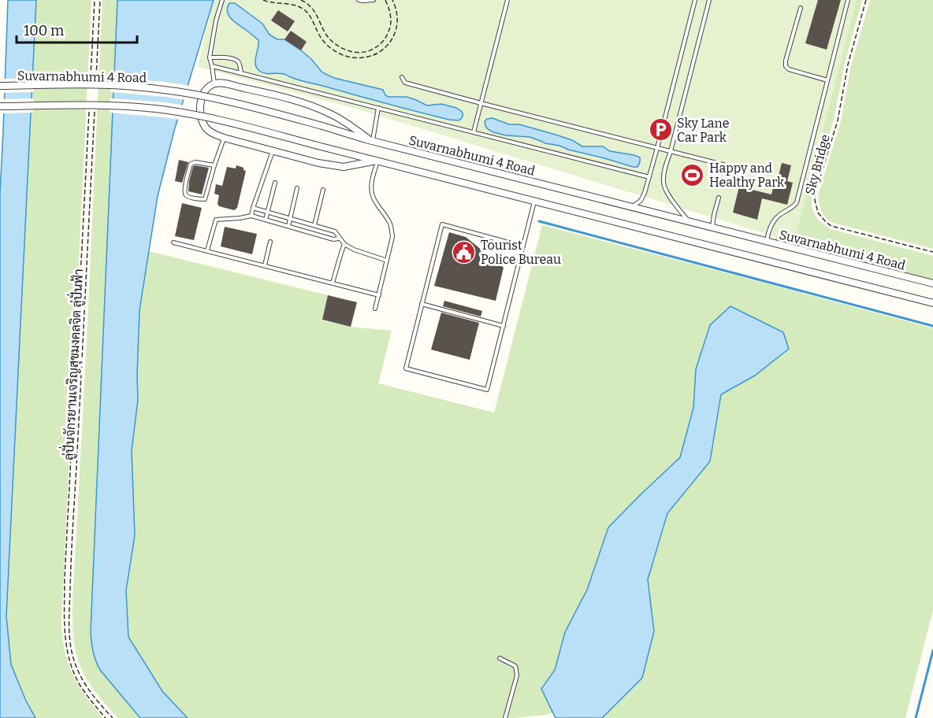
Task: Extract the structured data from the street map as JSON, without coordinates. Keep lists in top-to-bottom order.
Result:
{
  "streets": {
    "street": ["Suvarnabhumi 4 Road"],
    "path": ["Sky Bridge", "ลู่ปั่นจักรยานเจริญสุขมงคลจิต ลู่ปั่นฟ้า"]
  },
  "places": {
    "parking": ["Sky Lane Car Park"],
    "sports": ["Happy and Healthy Park"],
    "public building": ["Tourist Police Bureau"]
  },
  "scale_bar": "100 m"
}
